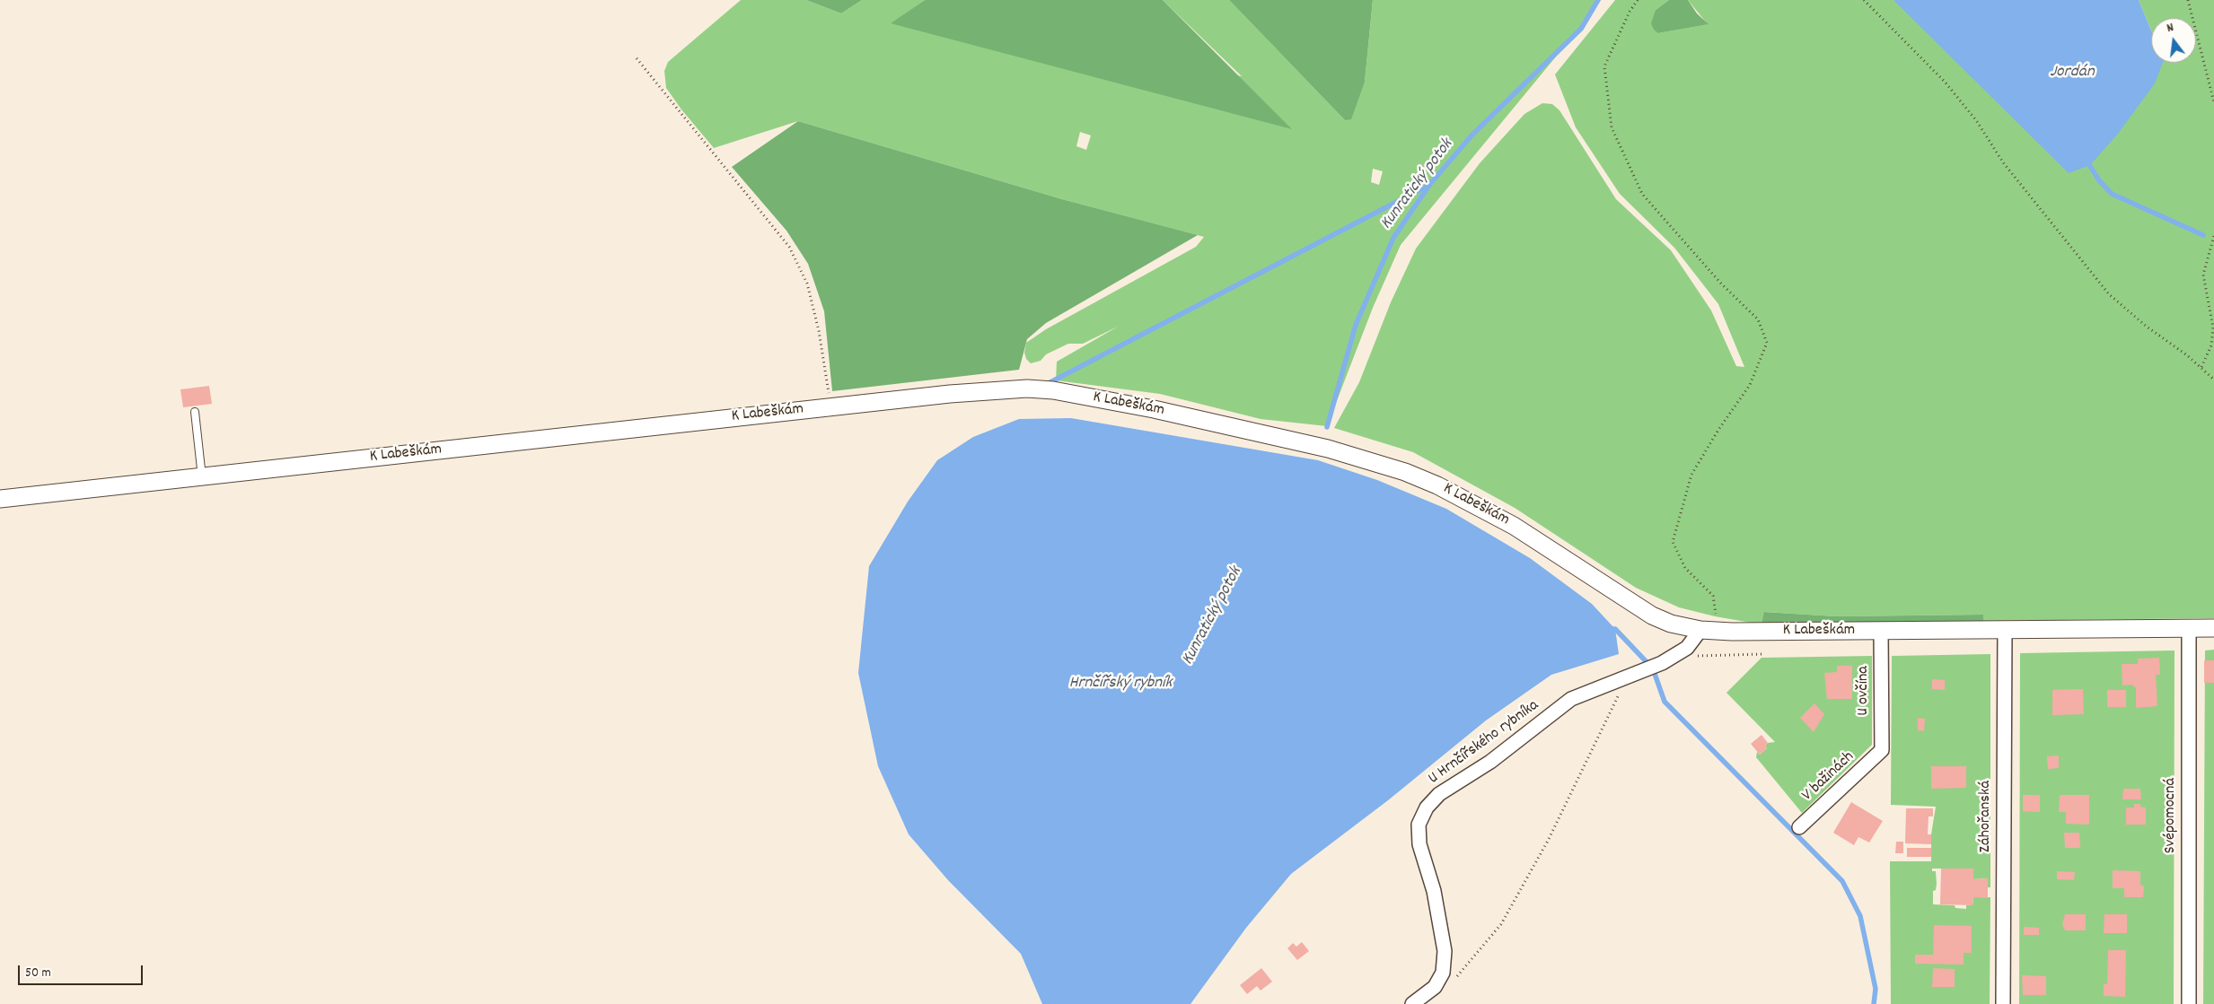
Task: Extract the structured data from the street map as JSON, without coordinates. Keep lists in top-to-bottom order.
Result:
{
  "streets": {
    "street": [
      "K Labeškám",
      "U ovčína",
      "U Hrnčířského rybníka",
      "V bažinách",
      "Svépomocná",
      "Záhořanská"
    ]
  },
  "crossings": [
    ["K Labeškám", "U ovčína"],
    ["K Labeškám", "U Hrnčířského rybníka"],
    ["K Labeškám", "Svépomocná"],
    ["K Labeškám", "Záhořanská"],
    ["U ovčína", "V bažinách"]
  ],
  "water": ["Jordán", "Kunratický potok", "Hrnčířský rybník"],
  "scale_bar": "50 m",
  "north": "top"
}
